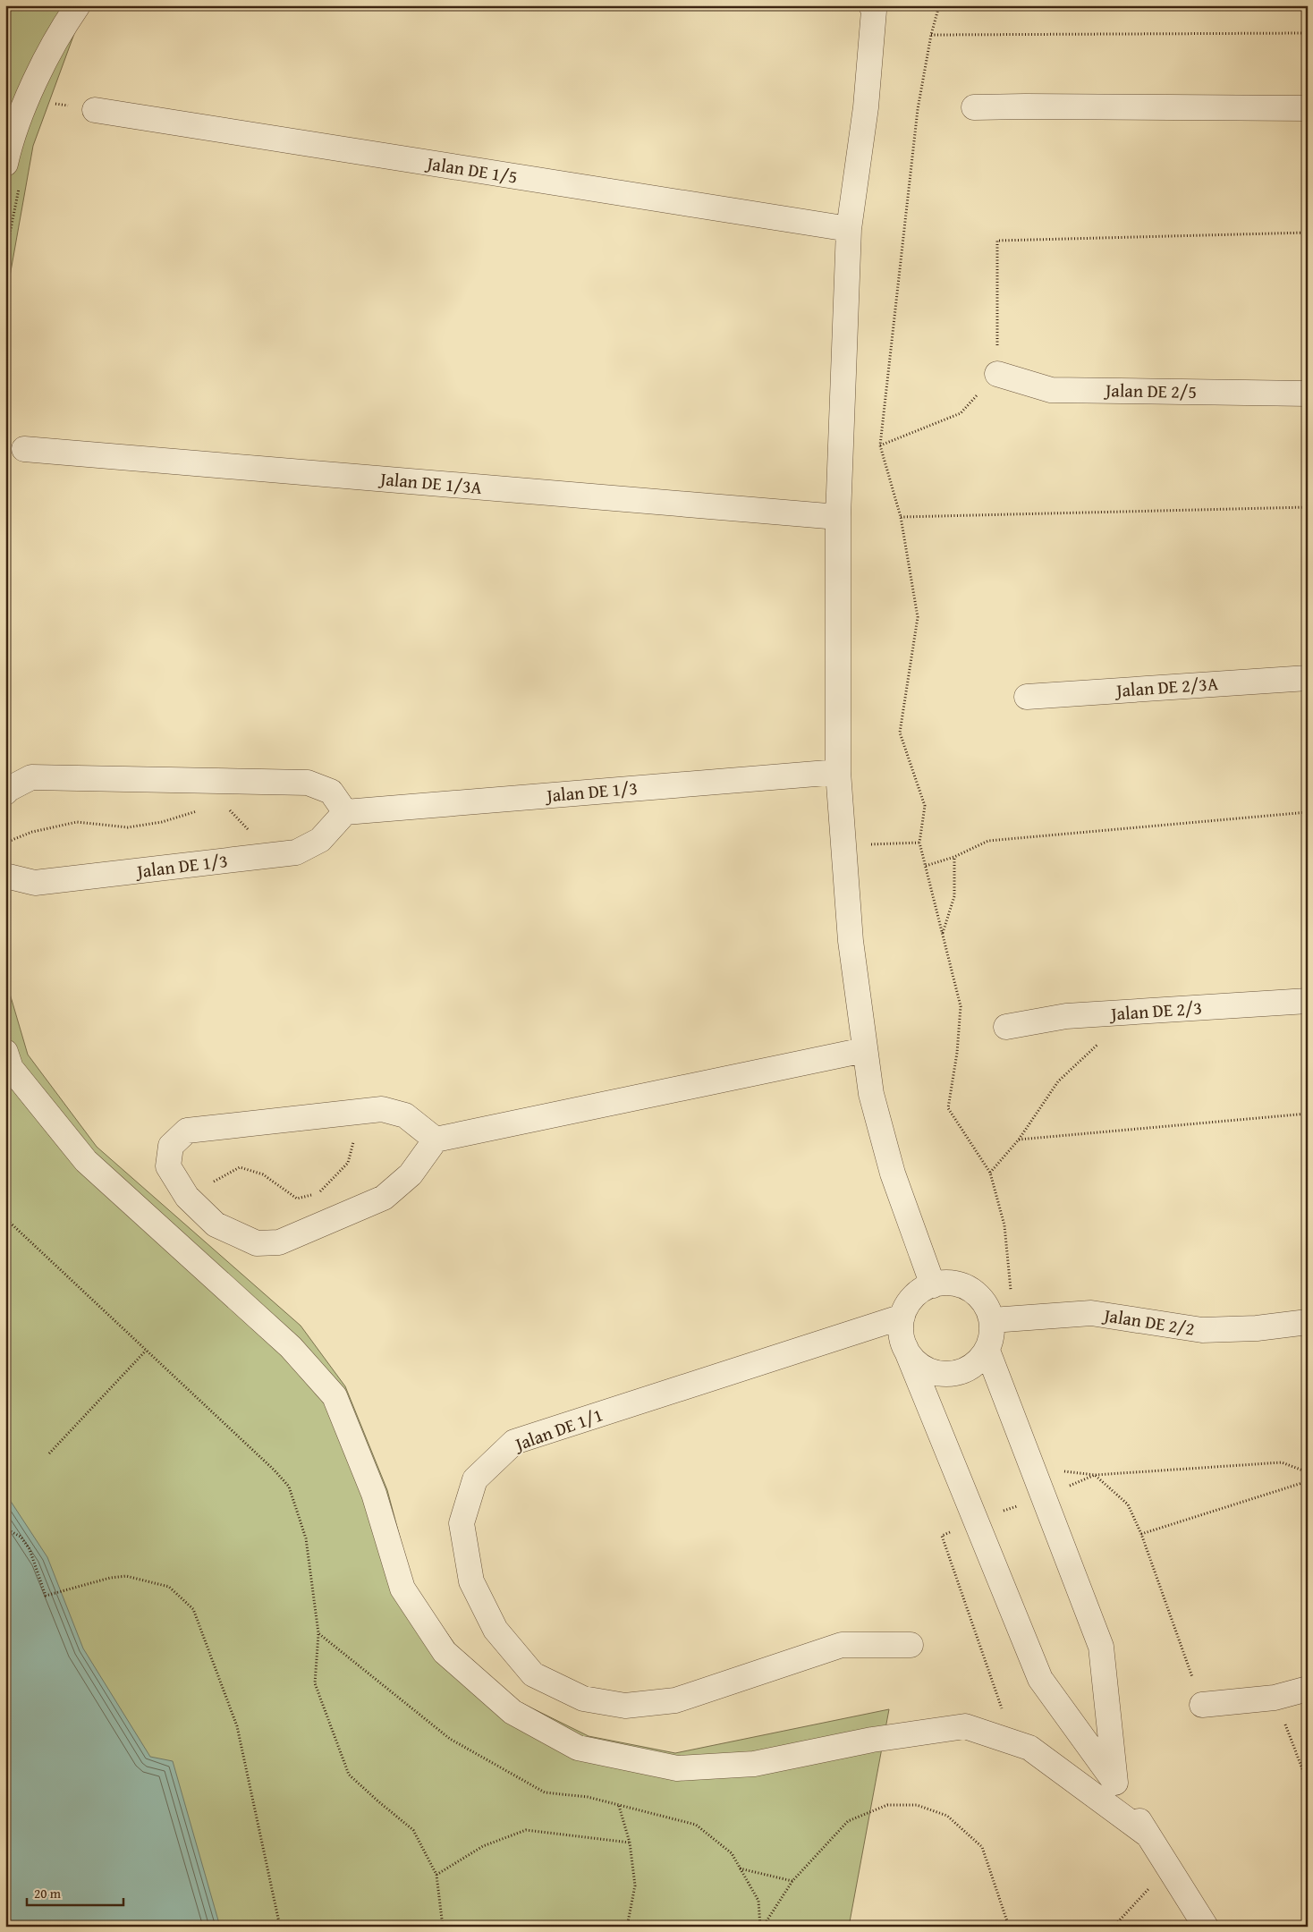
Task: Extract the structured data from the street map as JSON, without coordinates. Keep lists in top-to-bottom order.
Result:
{
  "streets": {
    "street": [
      "Jalan DE 1/5",
      "Jalan DE 2/5",
      "Jalan DE 1/3A",
      "Jalan DE 2/3A",
      "Jalan DE 1/3",
      "Jalan DE 2/3",
      "Jalan DE 2/2",
      "Jalan DE 1/1"
    ]
  },
  "crossings": [
    ["Jalan DE 2/2", "Jalan DE 1/1"]
  ],
  "scale_bar": "20 m"
}
